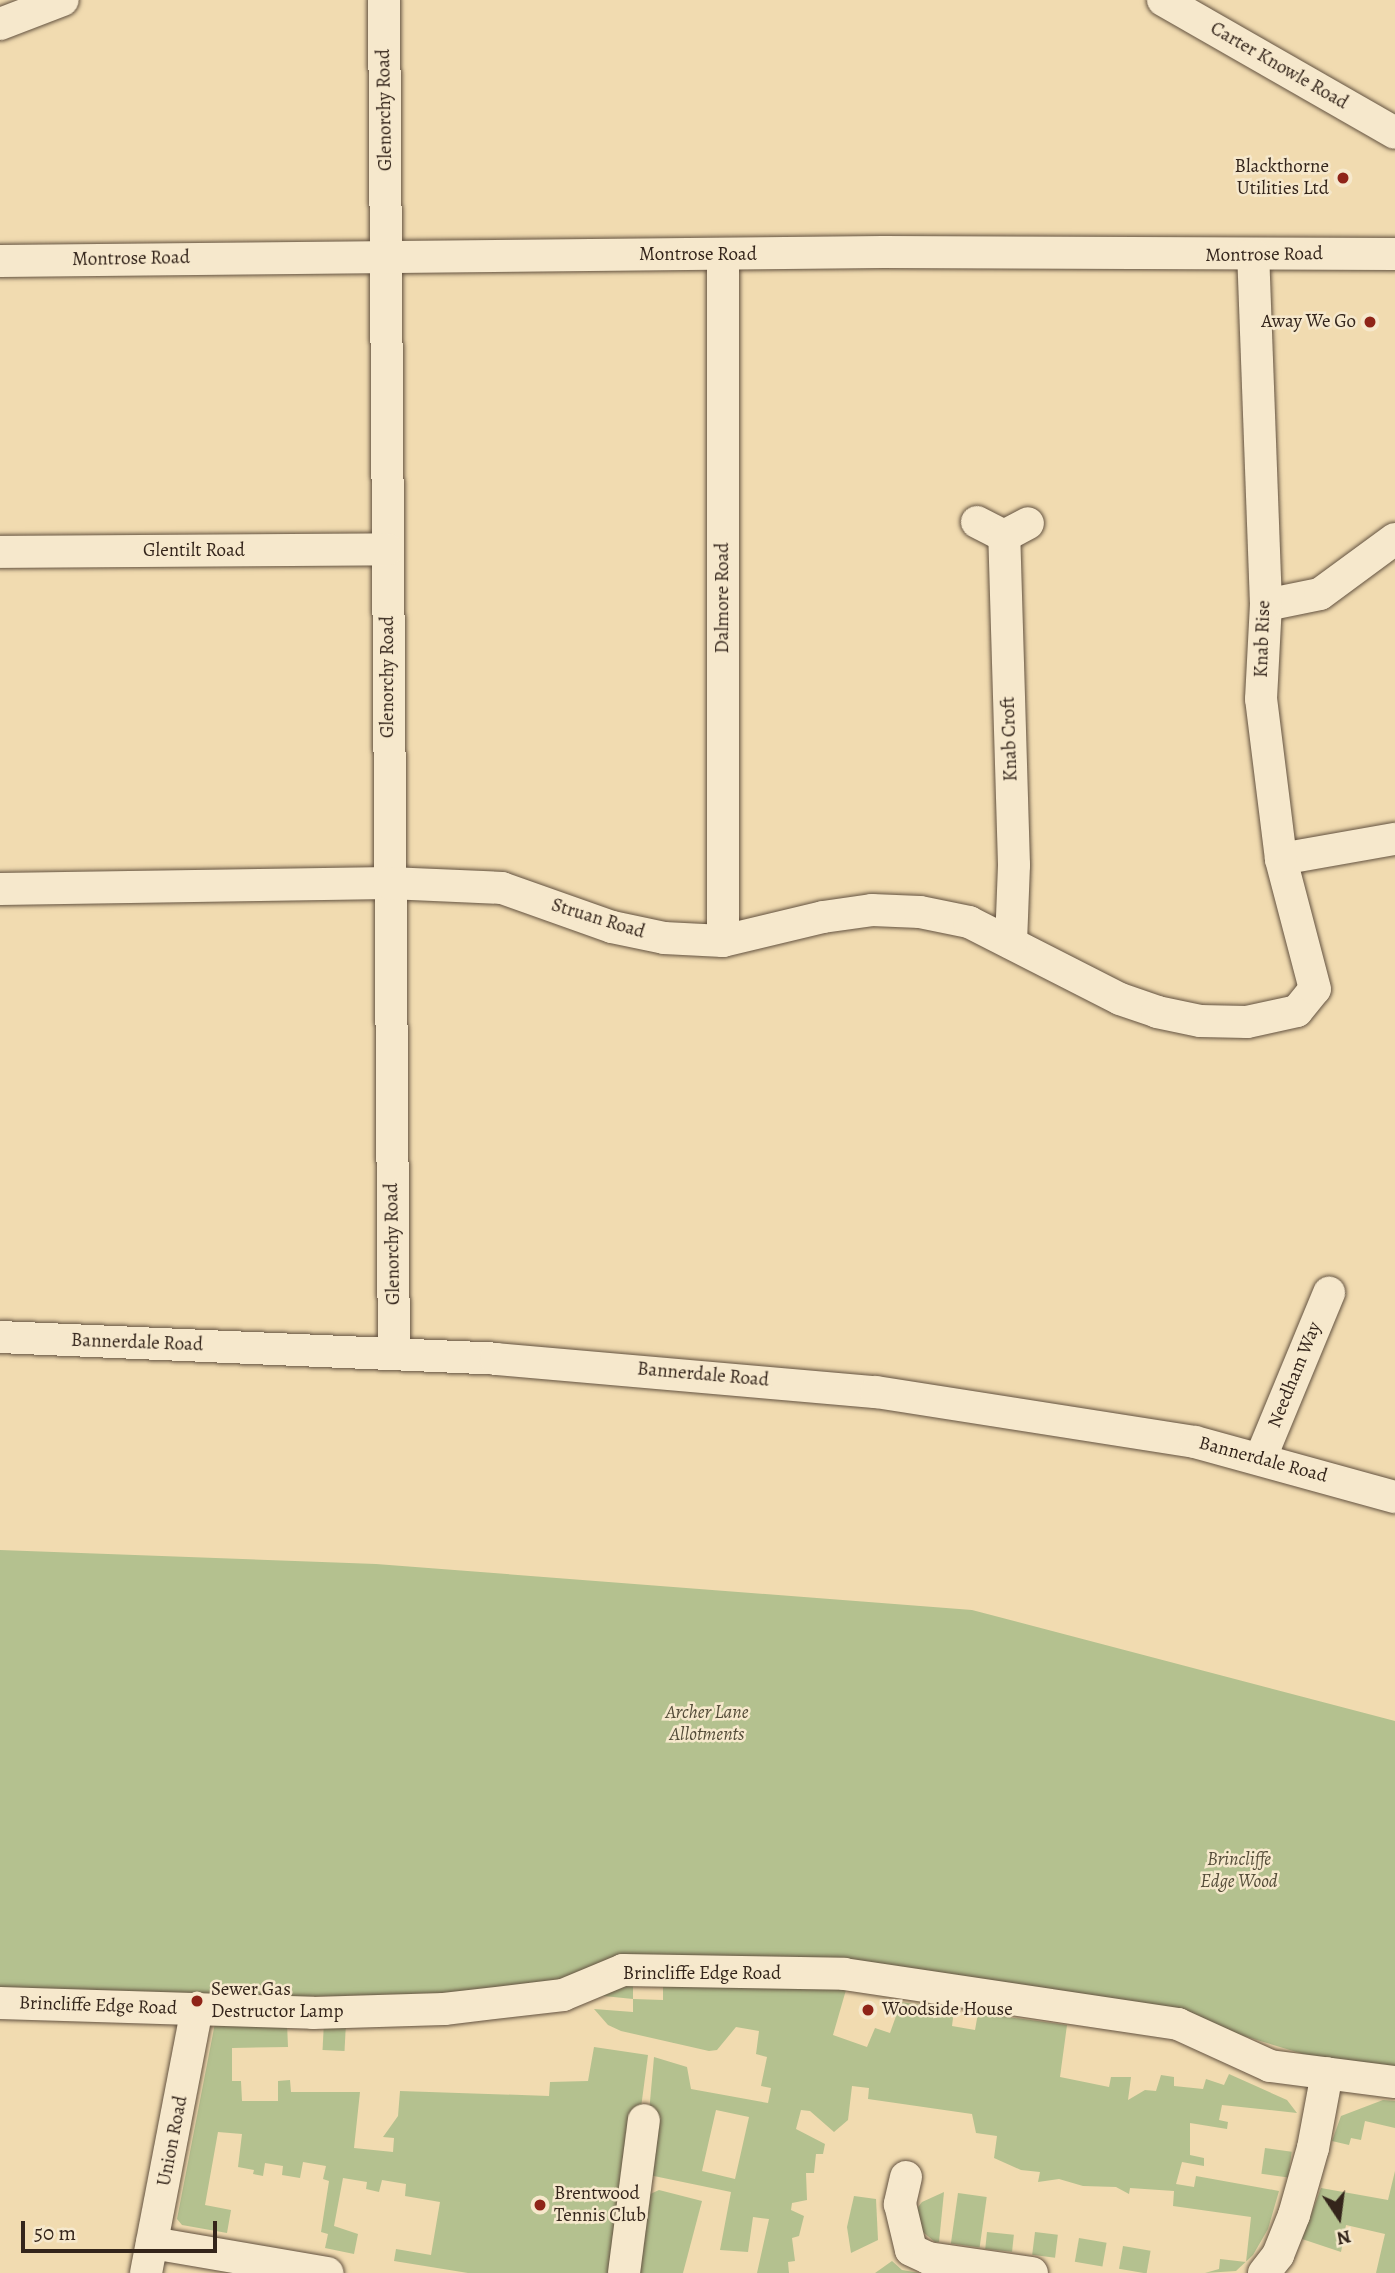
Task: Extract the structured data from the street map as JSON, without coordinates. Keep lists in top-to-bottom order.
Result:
{
  "streets": {
    "street": [
      "Carter Knowle Road",
      "Glenorchy Road",
      "Montrose Road",
      "Glentilt Road",
      "Dalmore Road",
      "Knab Rise",
      "Knab Croft",
      "Struan Road",
      "Bannerdale Road",
      "Needham Way",
      "Brincliffe Edge Road",
      "Union Road"
    ]
  },
  "crossings": [
    ["Glenorchy Road", "Montrose Road"],
    ["Glenorchy Road", "Glentilt Road"],
    ["Glenorchy Road", "Struan Road"],
    ["Glenorchy Road", "Bannerdale Road"],
    ["Montrose Road", "Dalmore Road"],
    ["Montrose Road", "Knab Rise"],
    ["Dalmore Road", "Struan Road"],
    ["Knab Rise", "Struan Road"],
    ["Knab Croft", "Struan Road"],
    ["Bannerdale Road", "Needham Way"],
    ["Brincliffe Edge Road", "Union Road"]
  ],
  "parks": ["Archer Lane Allotments", "Brincliffe Edge Wood"],
  "places": [
    "Blackthorne Utilities Ltd",
    "Away We Go",
    "Sewer Gas Destructor Lamp",
    "Woodside House",
    "Brentwood Tennis Club"
  ],
  "scale_bar": "50 m",
  "north": "bottom"
}
